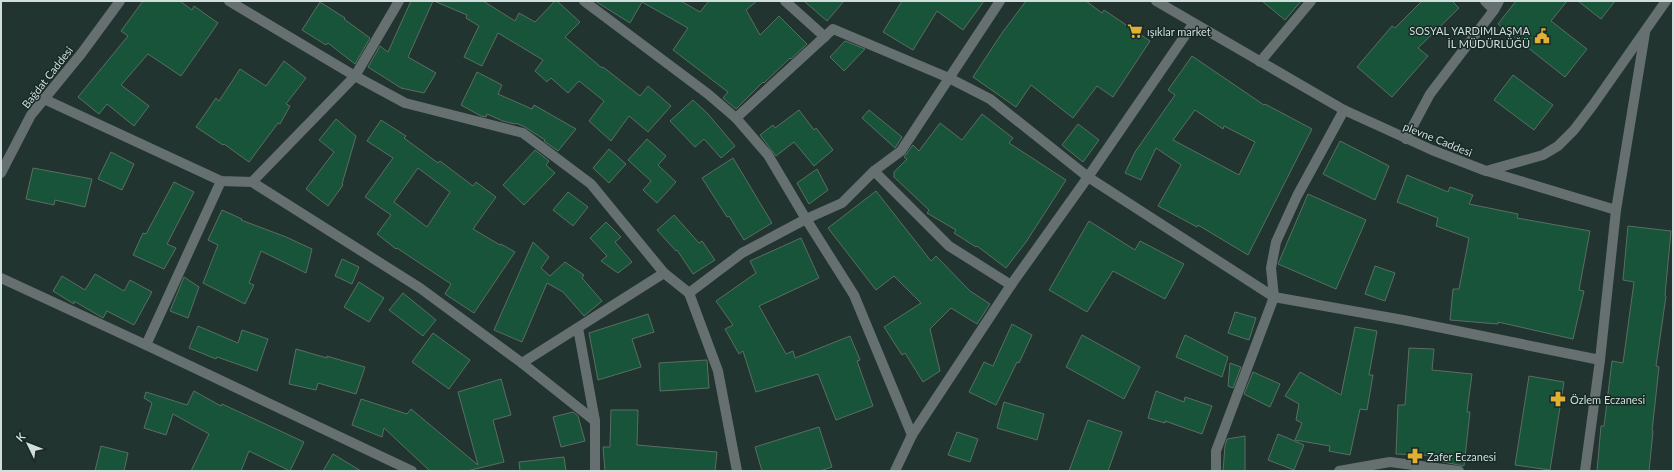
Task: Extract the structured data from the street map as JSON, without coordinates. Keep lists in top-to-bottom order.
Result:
{
  "streets": {
    "street": ["Bağdat Caddesi", "plevne Caddesi"]
  },
  "places": {
    "supermarket": ["ışıklar market"],
    "public building": ["SOSYAL YARDIMLAŞMA İL MÜDÜRLÜĞÜ"],
    "pharmacy": ["Özlem Eczanesi", "Zafer Eczanesi"]
  },
  "north": "top left"
}
